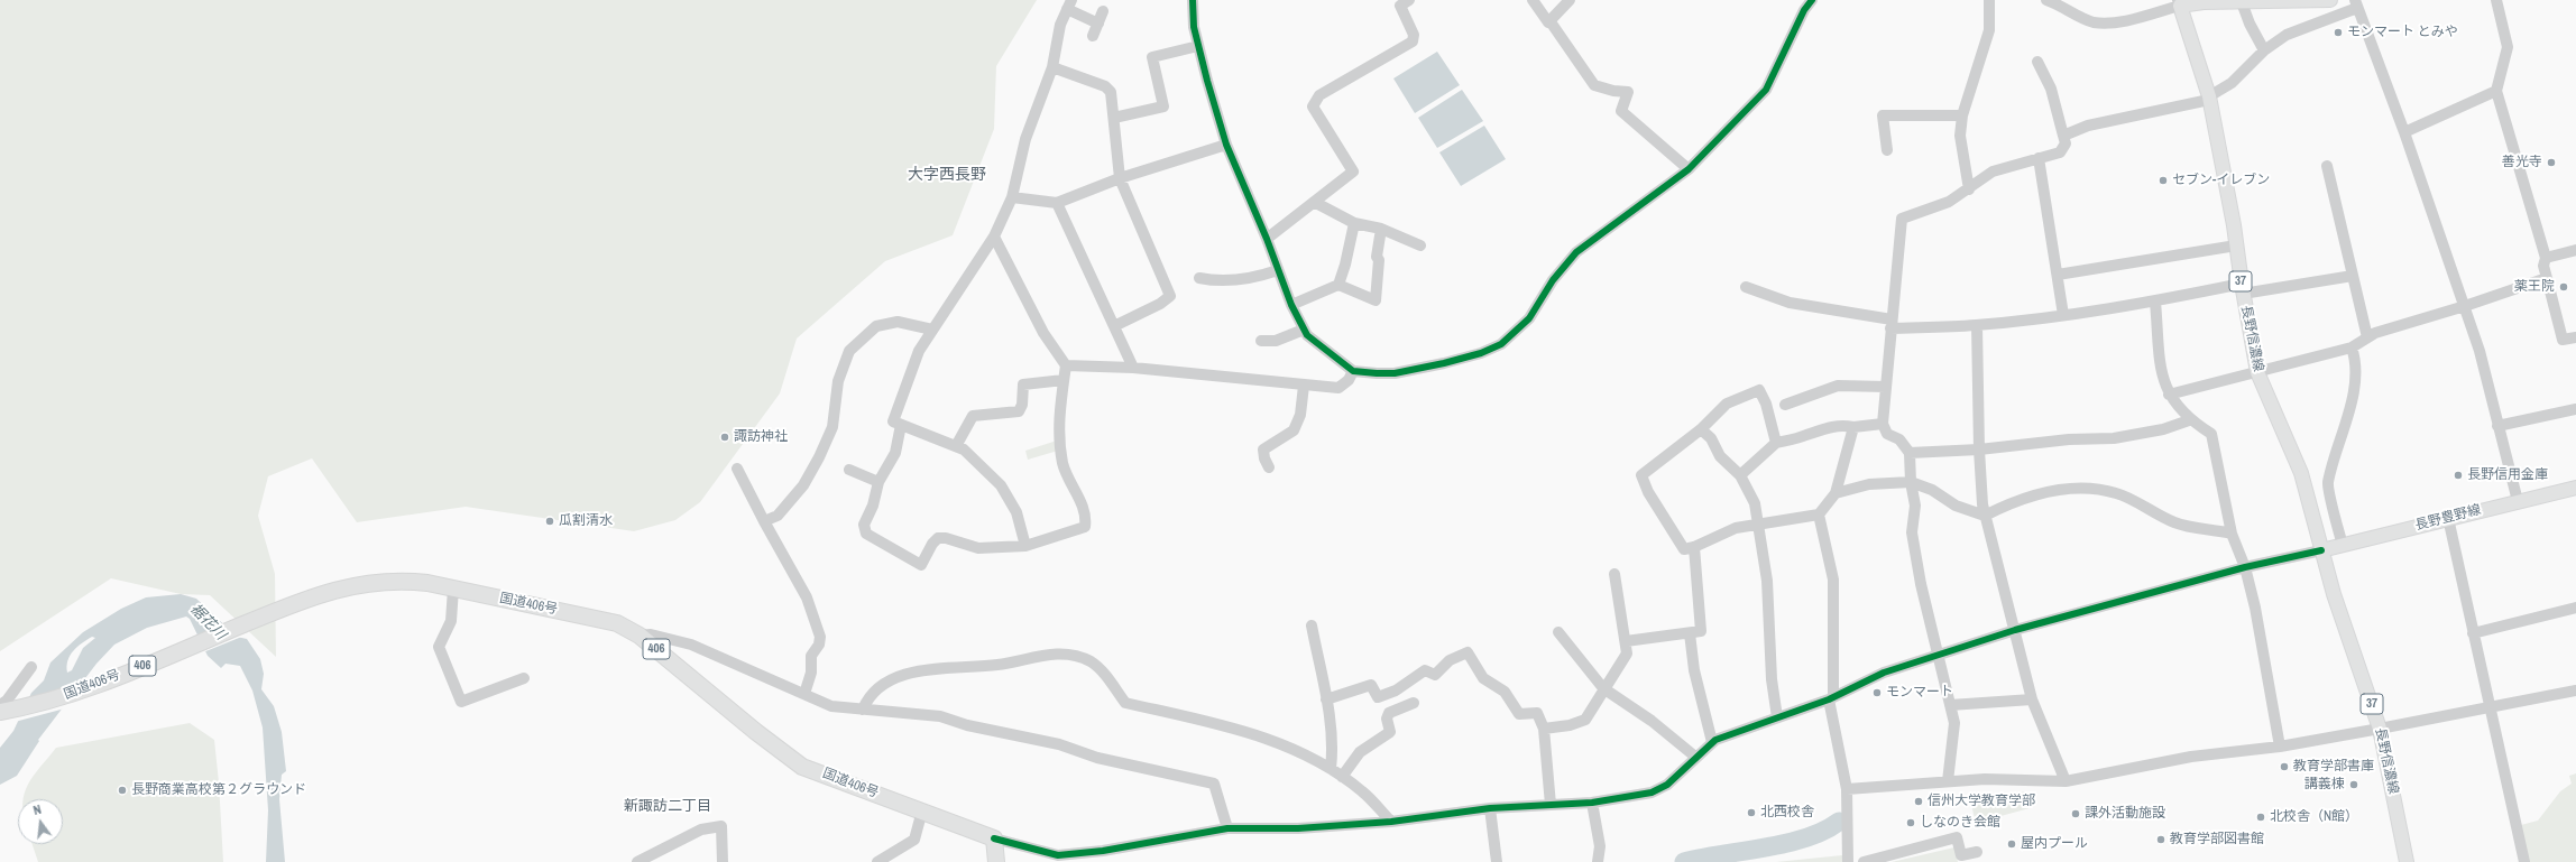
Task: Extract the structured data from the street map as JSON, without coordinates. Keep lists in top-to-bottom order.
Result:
{
  "streets": {
    "highway": ["国道406号", "406"],
    "main road": ["37", "長野信濃線", "長野豊野線"]
  },
  "crossings": [
    ["長野信濃線", "長野豊野線"]
  ],
  "districts": ["大字西長野", "新諏訪二丁目"],
  "water": ["裾花川"],
  "places": [
    "モンマート とみや",
    "善光寺",
    "セブン-イレブン",
    "薬王院",
    "諏訪神社",
    "長野信用金庫",
    "瓜割清水",
    "モンマート",
    "教育学部書庫",
    "講義棟",
    "長野商業高校第２グラウンド",
    "信州大学教育学部",
    "北西校舎",
    "課外活動施設",
    "北校舎（N館）",
    "しなのき会館",
    "教育学部図書館",
    "屋内プール"
  ],
  "north": "top"
}
